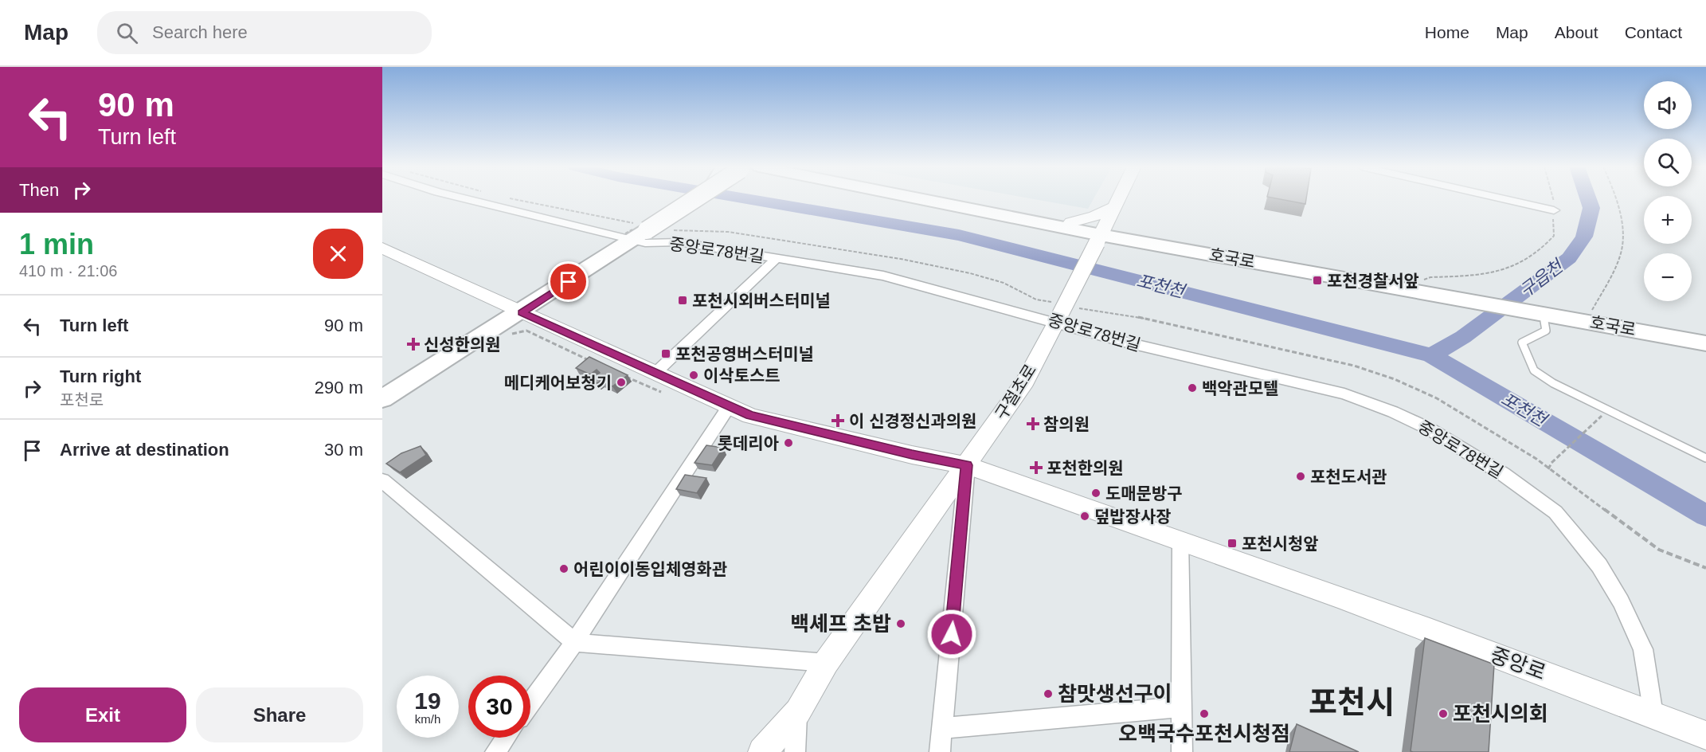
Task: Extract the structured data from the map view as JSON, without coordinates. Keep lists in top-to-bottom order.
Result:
{
  "streets": {
    "main road": ["호국로"],
    "street": ["중앙로78번길", "구절초로", "중앙로"]
  },
  "crossings": [
    ["중앙로78번길", "구절초로"],
    ["중앙로78번길", "중앙로"],
    ["호국로", "구절초로"],
    ["구절초로", "중앙로"]
  ],
  "districts": ["포천시"],
  "water": ["구읍천", "포천천"],
  "places": {
    "transit": [
      "포천경찰서앞",
      "포천시외버스터미널",
      "포천공영버스터미널",
      "포천시청앞"
    ],
    "health": [
      "신성한의원",
      "이 신경정신과의원",
      "참의원",
      "포천한의원"
    ],
    "other": [
      "이삭토스트",
      "메디케어보청기",
      "백악관모텔",
      "롯데리아",
      "포천도서관",
      "도매문방구",
      "덮밥장사장",
      "어린이이동입체영화관",
      "백셰프 초밥",
      "참맛생선구이",
      "오백국수포천시청점",
      "포천시의회"
    ]
  },
  "page": {
    "header": "Map",
    "search": "Search here",
    "nav": [
      "Home",
      "Map",
      "About",
      "Contact"
    ],
    "turn": ["90 m", "Turn left"],
    "map_buttons": ["+", "−"],
    "then": "Then",
    "heading": ["1 min", "410 m · 21:06"],
    "list": [
      {
        "name": "Turn left",
        "value": "90 m"
      },
      {
        "name": "Turn right",
        "note": "포천로",
        "value": "290 m"
      },
      {
        "name": "Arrive at destination",
        "value": "30 m"
      }
    ],
    "speed": "19 km/h",
    "limit": "30",
    "buttons": ["Exit", "Share"]
  }
}
